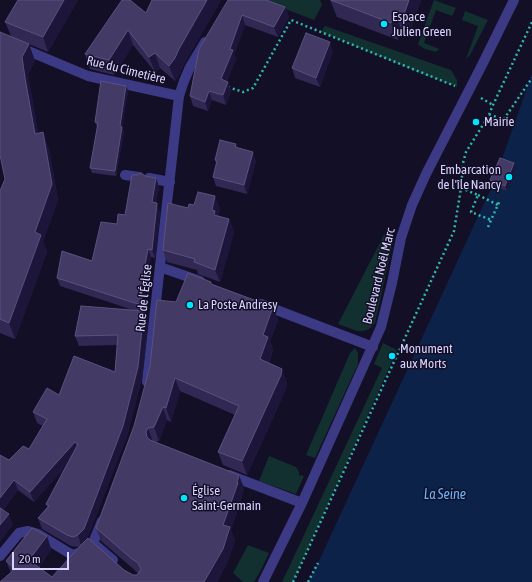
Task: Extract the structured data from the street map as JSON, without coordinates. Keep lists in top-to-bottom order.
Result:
{
  "streets": {
    "street": ["Rue du Cimetière", "Boulevard Noël Marc", "Rue de l'Église"]
  },
  "crossings": [
    ["Rue du Cimetière", "Rue de l'Église"]
  ],
  "water": ["La Seine"],
  "places": [
    "Espace Julien Green",
    "Mairie",
    "Embarcation de l'île Nancy",
    "La Poste Andresy",
    "Monument aux Morts",
    "Église Saint-Germain"
  ],
  "scale_bar": "20 m"
}
